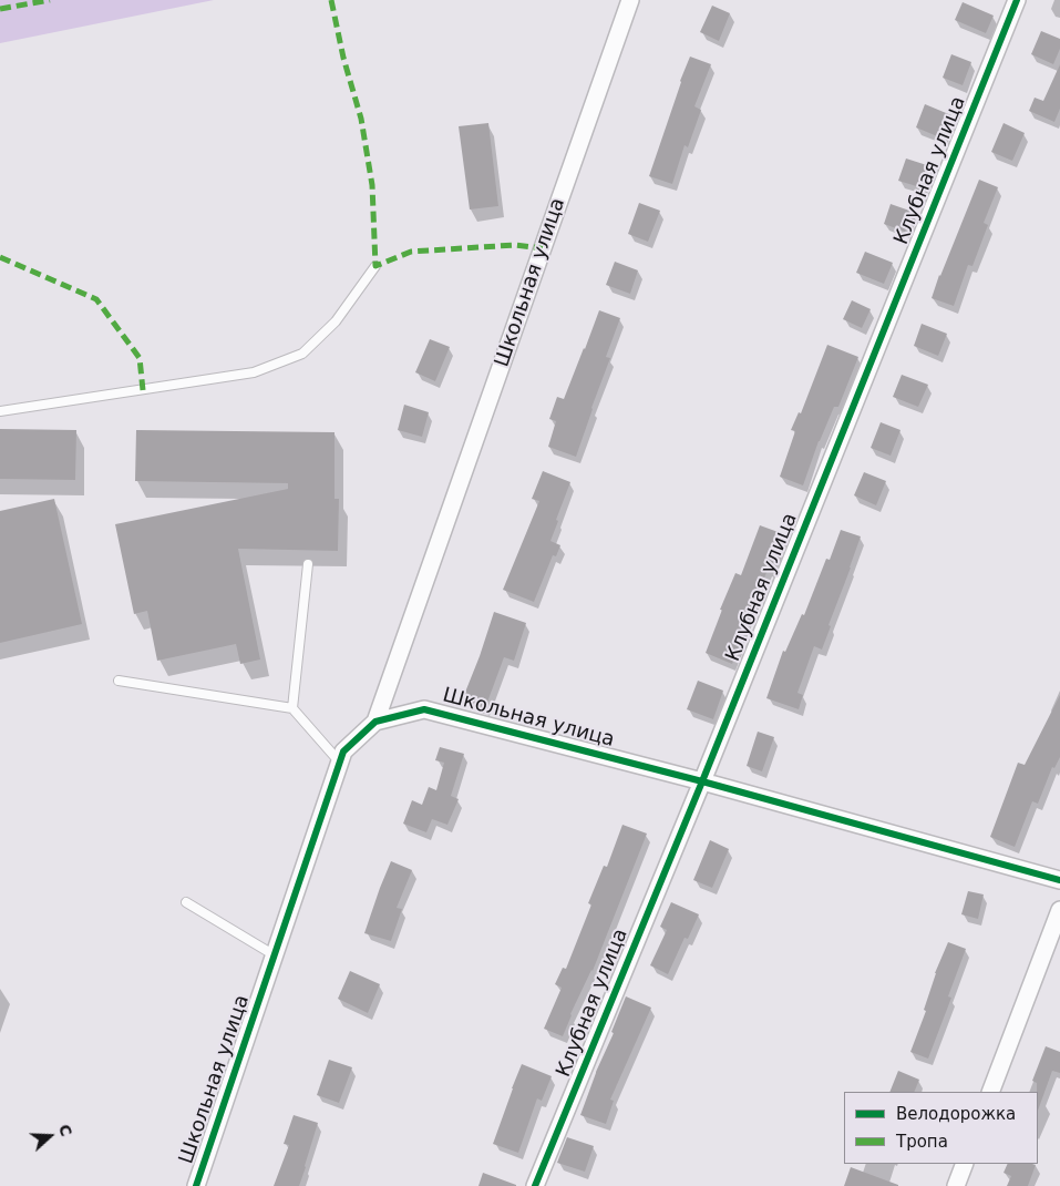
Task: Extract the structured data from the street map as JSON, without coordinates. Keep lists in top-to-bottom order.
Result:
{
  "streets": {
    "street": ["Клубная улица", "Школьная улица"]
  },
  "crossings": [
    ["Клубная улица", "Школьная улица"]
  ],
  "legend": ["Велодорожка", "Тропа"],
  "north": "right"
}
